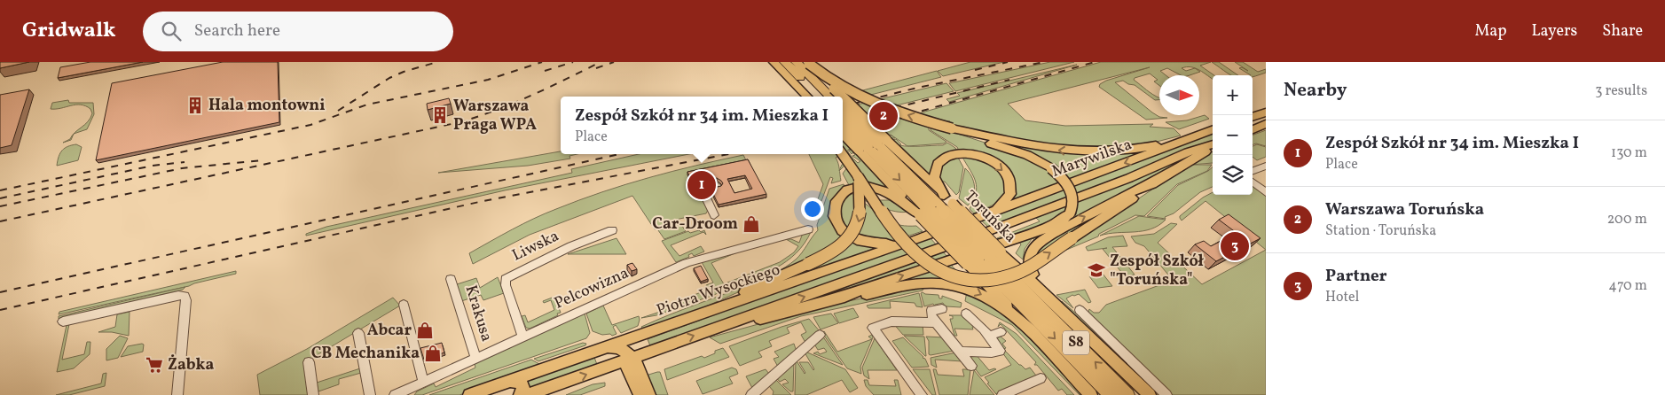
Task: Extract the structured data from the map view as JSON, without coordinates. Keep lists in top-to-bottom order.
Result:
{
  "streets": {
    "highway": ["Toruńska", "S8"],
    "main road": ["Marywilska", "Piotra Wysockiego"],
    "street": ["Liwska", "Pelcowizna", "Krakusa"]
  },
  "crossings": [
    ["Marywilska", "Piotra Wysockiego"],
    ["Liwska", "Pelcowizna"],
    ["Pelcowizna", "Krakusa"]
  ],
  "places": {
    "building": ["Hala montowni", "Warszawa Praga WPA"],
    "shop": ["Car-Droom", "Abcar", "CB Mechanika"],
    "school or university": ["Zespół Szkół \"Toruńska\""],
    "supermarket": ["Żabka"]
  },
  "north": "right",
  "page": {
    "header": "Gridwalk",
    "search": "Search here",
    "nav": ["Map", "Layers", "Share"],
    "heading": ["Nearby", "3 results"],
    "map_buttons": ["+", "−"],
    "popup": ["Zespół Szkół nr 34 im. Mieszka I", "Place"],
    "pins": ["2", "1", "3"],
    "list": [
      {
        "mark": "1",
        "name": "Zespół Szkół nr 34 im. Mieszka I",
        "note": "Place",
        "value": "130 m"
      },
      {
        "mark": "2",
        "name": "Warszawa Toruńska",
        "note": "Station · Toruńska",
        "value": "200 m"
      },
      {
        "mark": "3",
        "name": "Partner",
        "note": "Hotel",
        "value": "470 m"
      }
    ]
  }
}
